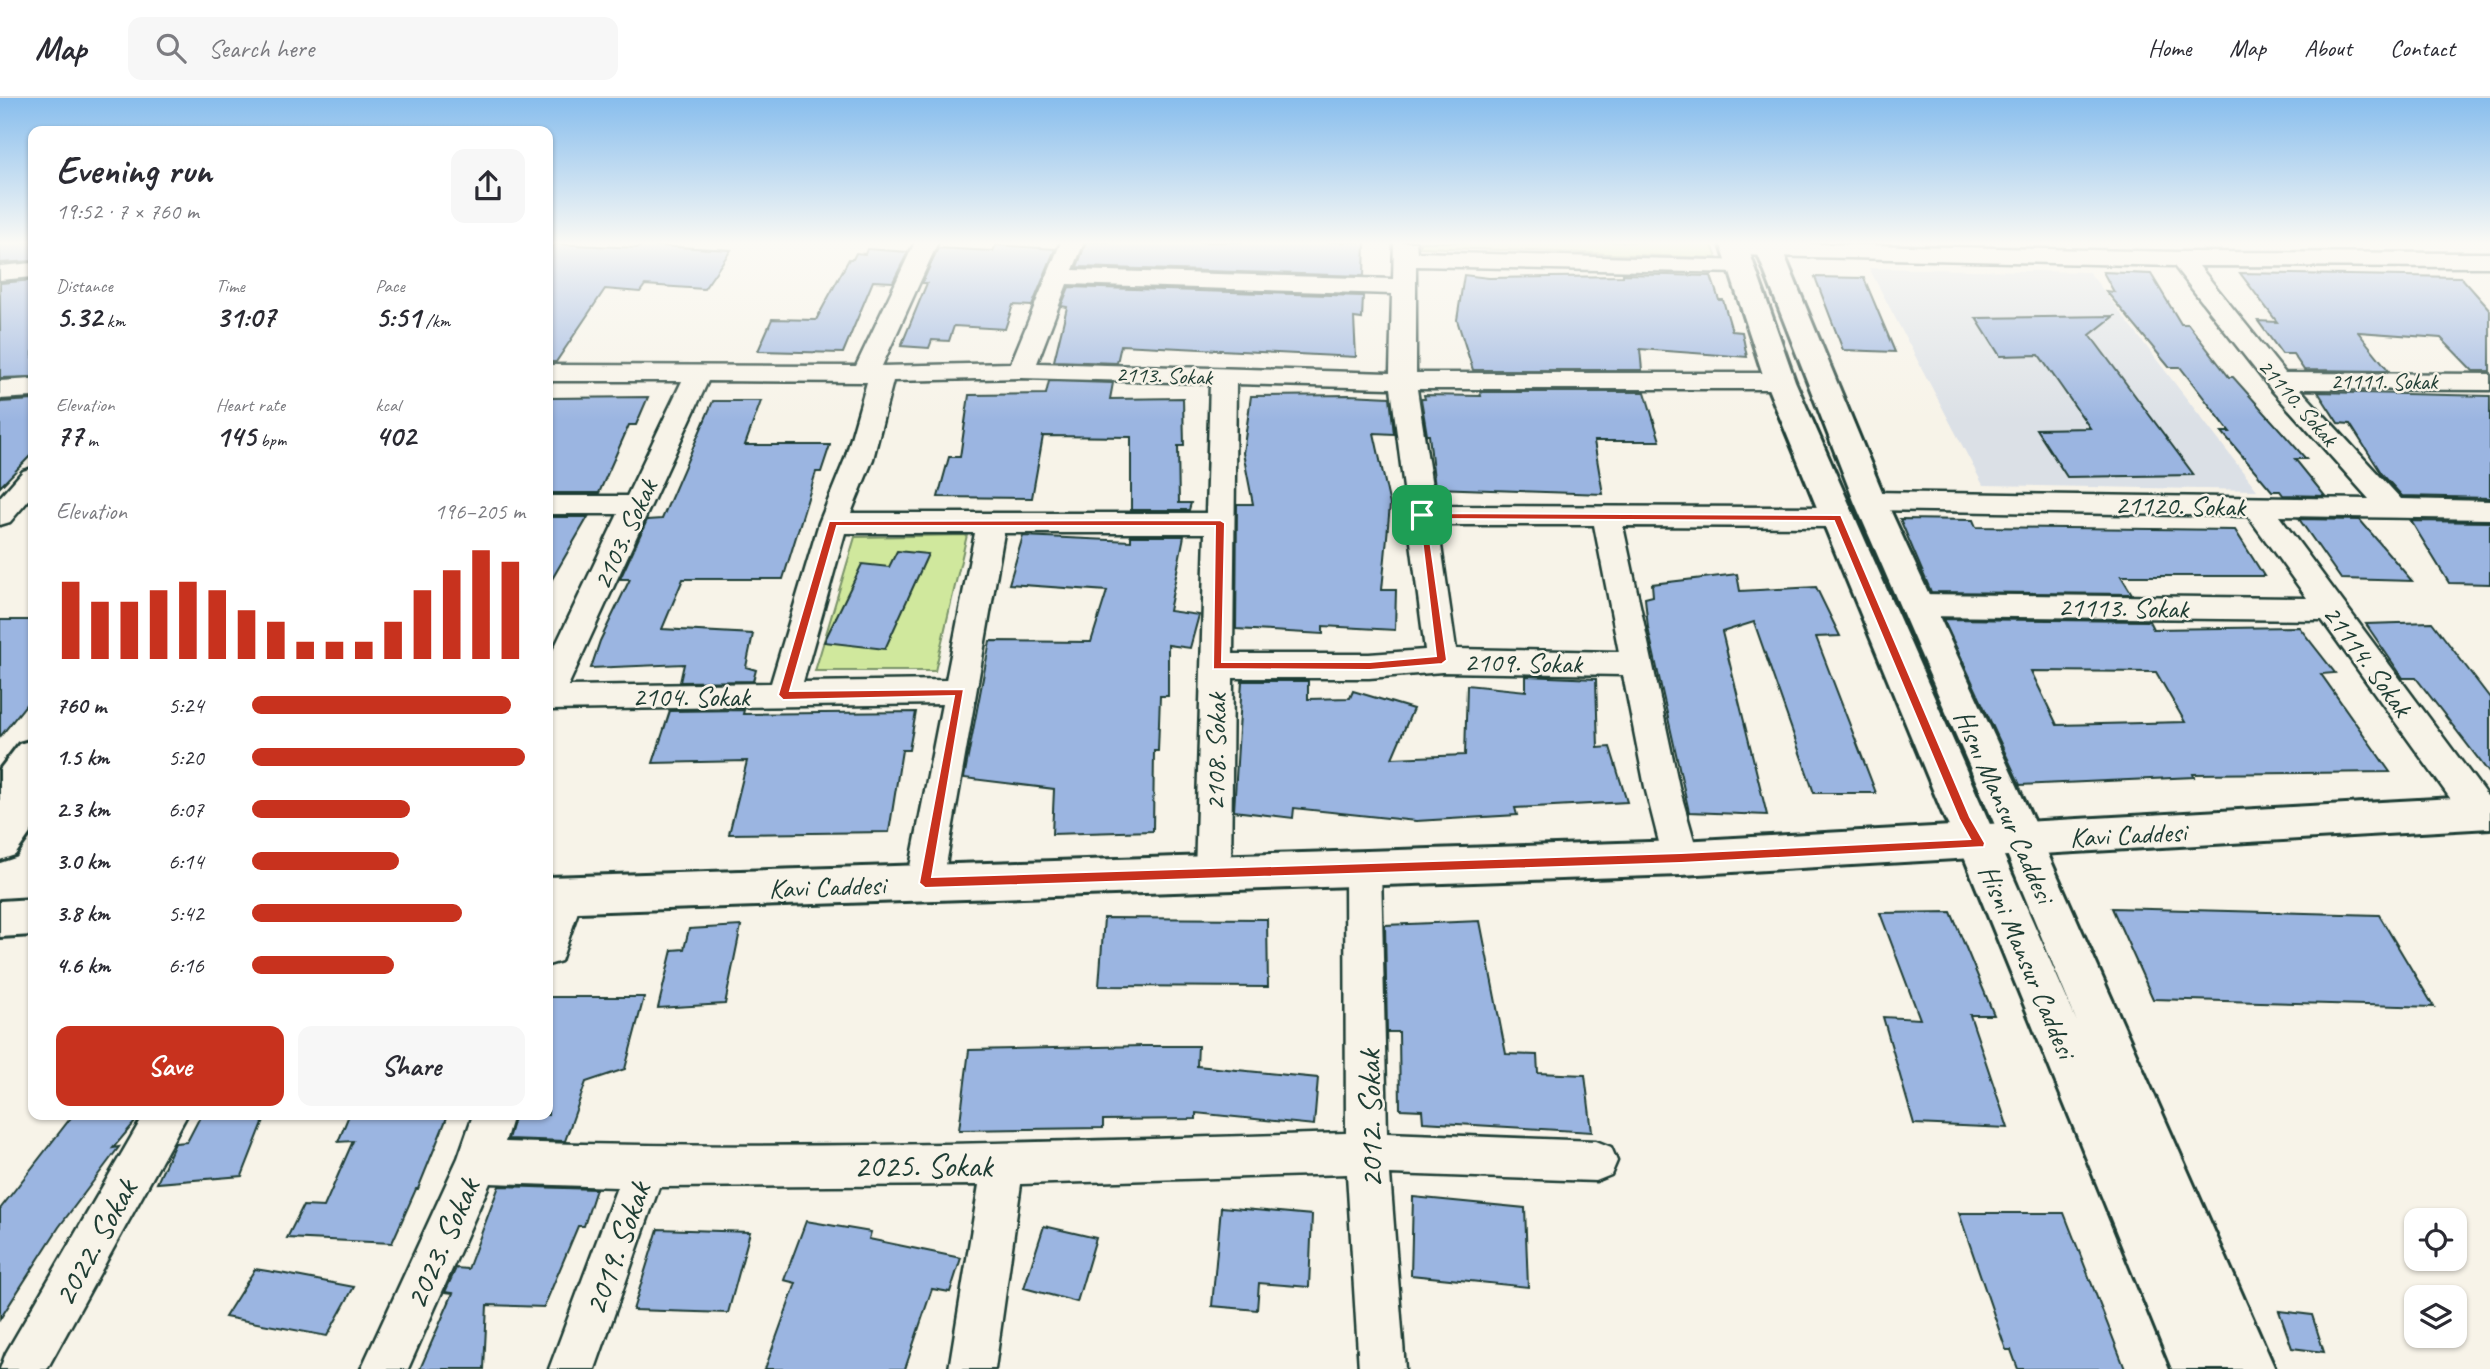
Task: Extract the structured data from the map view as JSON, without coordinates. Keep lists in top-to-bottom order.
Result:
{
  "streets": {
    "main road": ["Hısnı Mansur Caddesi", "Kavi Caddesi", "Hisni Mansur Caddesi"],
    "street": [
      "2113. Sokak",
      "21111. Sokak",
      "21110. Sokak",
      "21120. Sokak",
      "2103. Sokak",
      "21113. Sokak",
      "21114. Sokak",
      "2109. Sokak",
      "2104. Sokak",
      "2108. Sokak",
      "2012. Sokak",
      "2025. Sokak",
      "2022. Sokak",
      "2023. Sokak",
      "2019. Sokak"
    ]
  },
  "crossings": [
    ["2113. Sokak", "2103. Sokak"],
    ["2113. Sokak", "2108. Sokak"],
    ["2113. Sokak", "Hisni Mansur Caddesi"],
    ["21111. Sokak", "21110. Sokak"],
    ["21110. Sokak", "21120. Sokak"],
    ["21120. Sokak", "21114. Sokak"],
    ["21120. Sokak", "Hısnı Mansur Caddesi"],
    ["21120. Sokak", "Hisni Mansur Caddesi"],
    ["21113. Sokak", "21114. Sokak"],
    ["21113. Sokak", "Hısnı Mansur Caddesi"],
    ["21114. Sokak", "Kavi Caddesi"],
    ["2109. Sokak", "2108. Sokak"],
    ["2108. Sokak", "Kavi Caddesi"],
    ["Hısnı Mansur Caddesi", "Kavi Caddesi"],
    ["Hısnı Mansur Caddesi", "Hisni Mansur Caddesi"],
    ["Kavi Caddesi", "Hisni Mansur Caddesi"],
    ["Kavi Caddesi", "2012. Sokak"],
    ["2012. Sokak", "2025. Sokak"],
    ["2025. Sokak", "2023. Sokak"],
    ["2025. Sokak", "2019. Sokak"]
  ],
  "page": {
    "header": "Map",
    "search": "Search here",
    "nav": [
      "Home",
      "Map",
      "About",
      "Contact"
    ],
    "heading": ["Evening run", "19:52 · 7 × 760 m"],
    "stats": [
      ["Distance", "5.32 km"],
      ["Time", "31:07"],
      ["Pace", "5:51 /km"],
      ["Elevation", "77 m"],
      ["Heart rate", "145 bpm"],
      ["kcal", "402"]
    ],
    "chart": ["Elevation", "196–205 m"],
    "list": [
      {
        "name": "760 m",
        "note": "5:24"
      },
      {
        "name": "1.5 km",
        "note": "5:20"
      },
      {
        "name": "2.3 km",
        "note": "6:07"
      },
      {
        "name": "3.0 km",
        "note": "6:14"
      },
      {
        "name": "3.8 km",
        "note": "5:42"
      },
      {
        "name": "4.6 km",
        "note": "6:16"
      }
    ],
    "buttons": ["Save", "Share"]
  }
}
